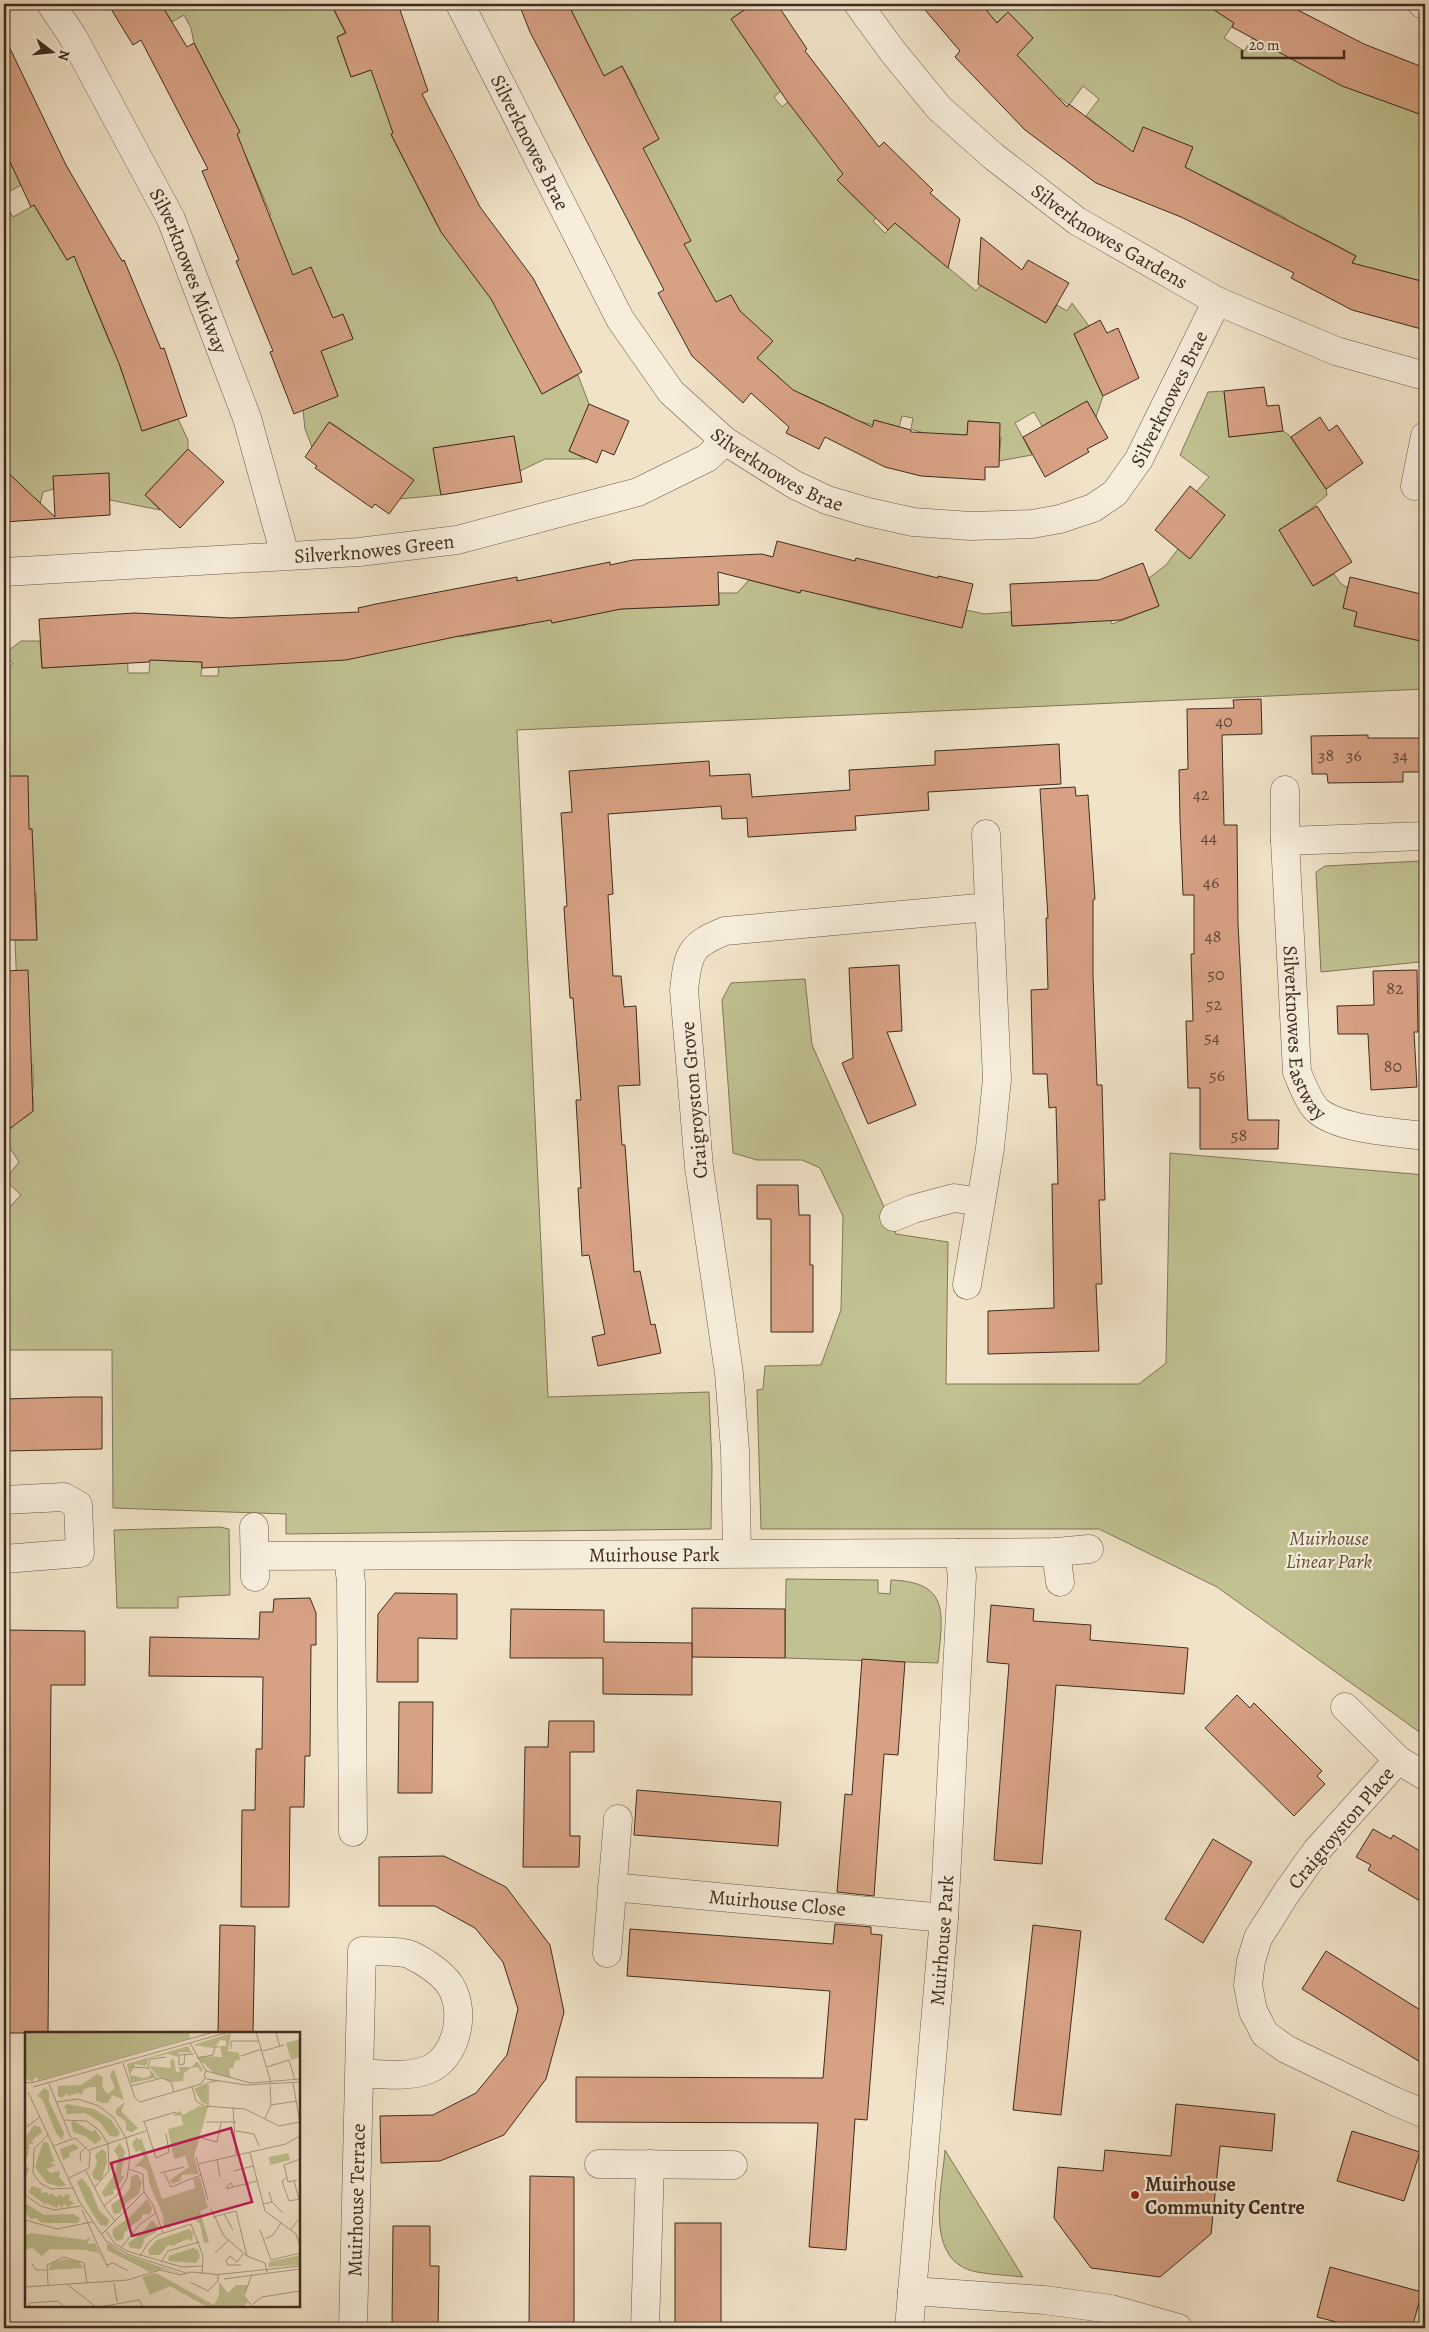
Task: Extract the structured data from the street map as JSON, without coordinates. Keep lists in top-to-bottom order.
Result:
{
  "streets": {
    "street": [
      "Silverknowes Brae",
      "Silverknowes Gardens",
      "Silverknowes Midway",
      "Silverknowes Green",
      "Silverknowes Eastway",
      "Craigroyston Grove",
      "Muirhouse Park",
      "Craigroyston Place",
      "Muirhouse Close",
      "Muirhouse Terrace"
    ]
  },
  "crossings": [
    ["Silverknowes Brae", "Silverknowes Gardens"],
    ["Silverknowes Brae", "Silverknowes Green"],
    ["Silverknowes Midway", "Silverknowes Green"],
    ["Craigroyston Grove", "Muirhouse Park"],
    ["Muirhouse Park", "Muirhouse Close"]
  ],
  "parks": ["Muirhouse Linear Park"],
  "places": ["Muirhouse Community Centre"],
  "house_numbers": [
    "40",
    "38",
    "36",
    "34",
    "42",
    "44",
    "46",
    "48",
    "50",
    "82",
    "52",
    "54",
    "80",
    "56",
    "58"
  ],
  "scale_bar": "20 m",
  "north": "right"
}
